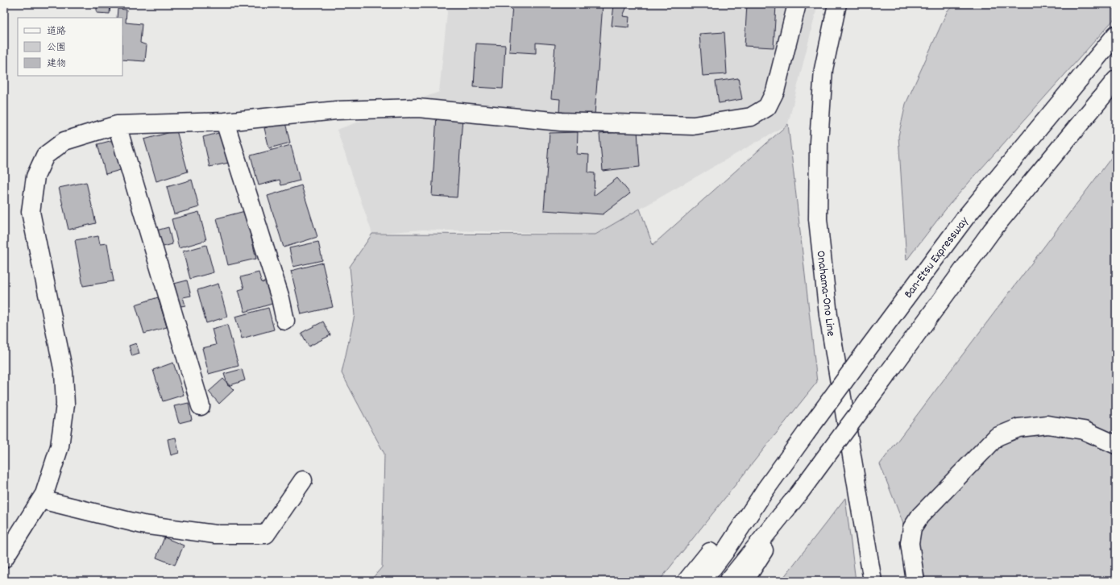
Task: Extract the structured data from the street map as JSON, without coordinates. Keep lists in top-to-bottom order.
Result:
{
  "streets": {
    "main road": ["Ban-Etsu Expressway", "Onahama-Ono Line"]
  },
  "legend": ["道路", "公園", "建物"]
}
